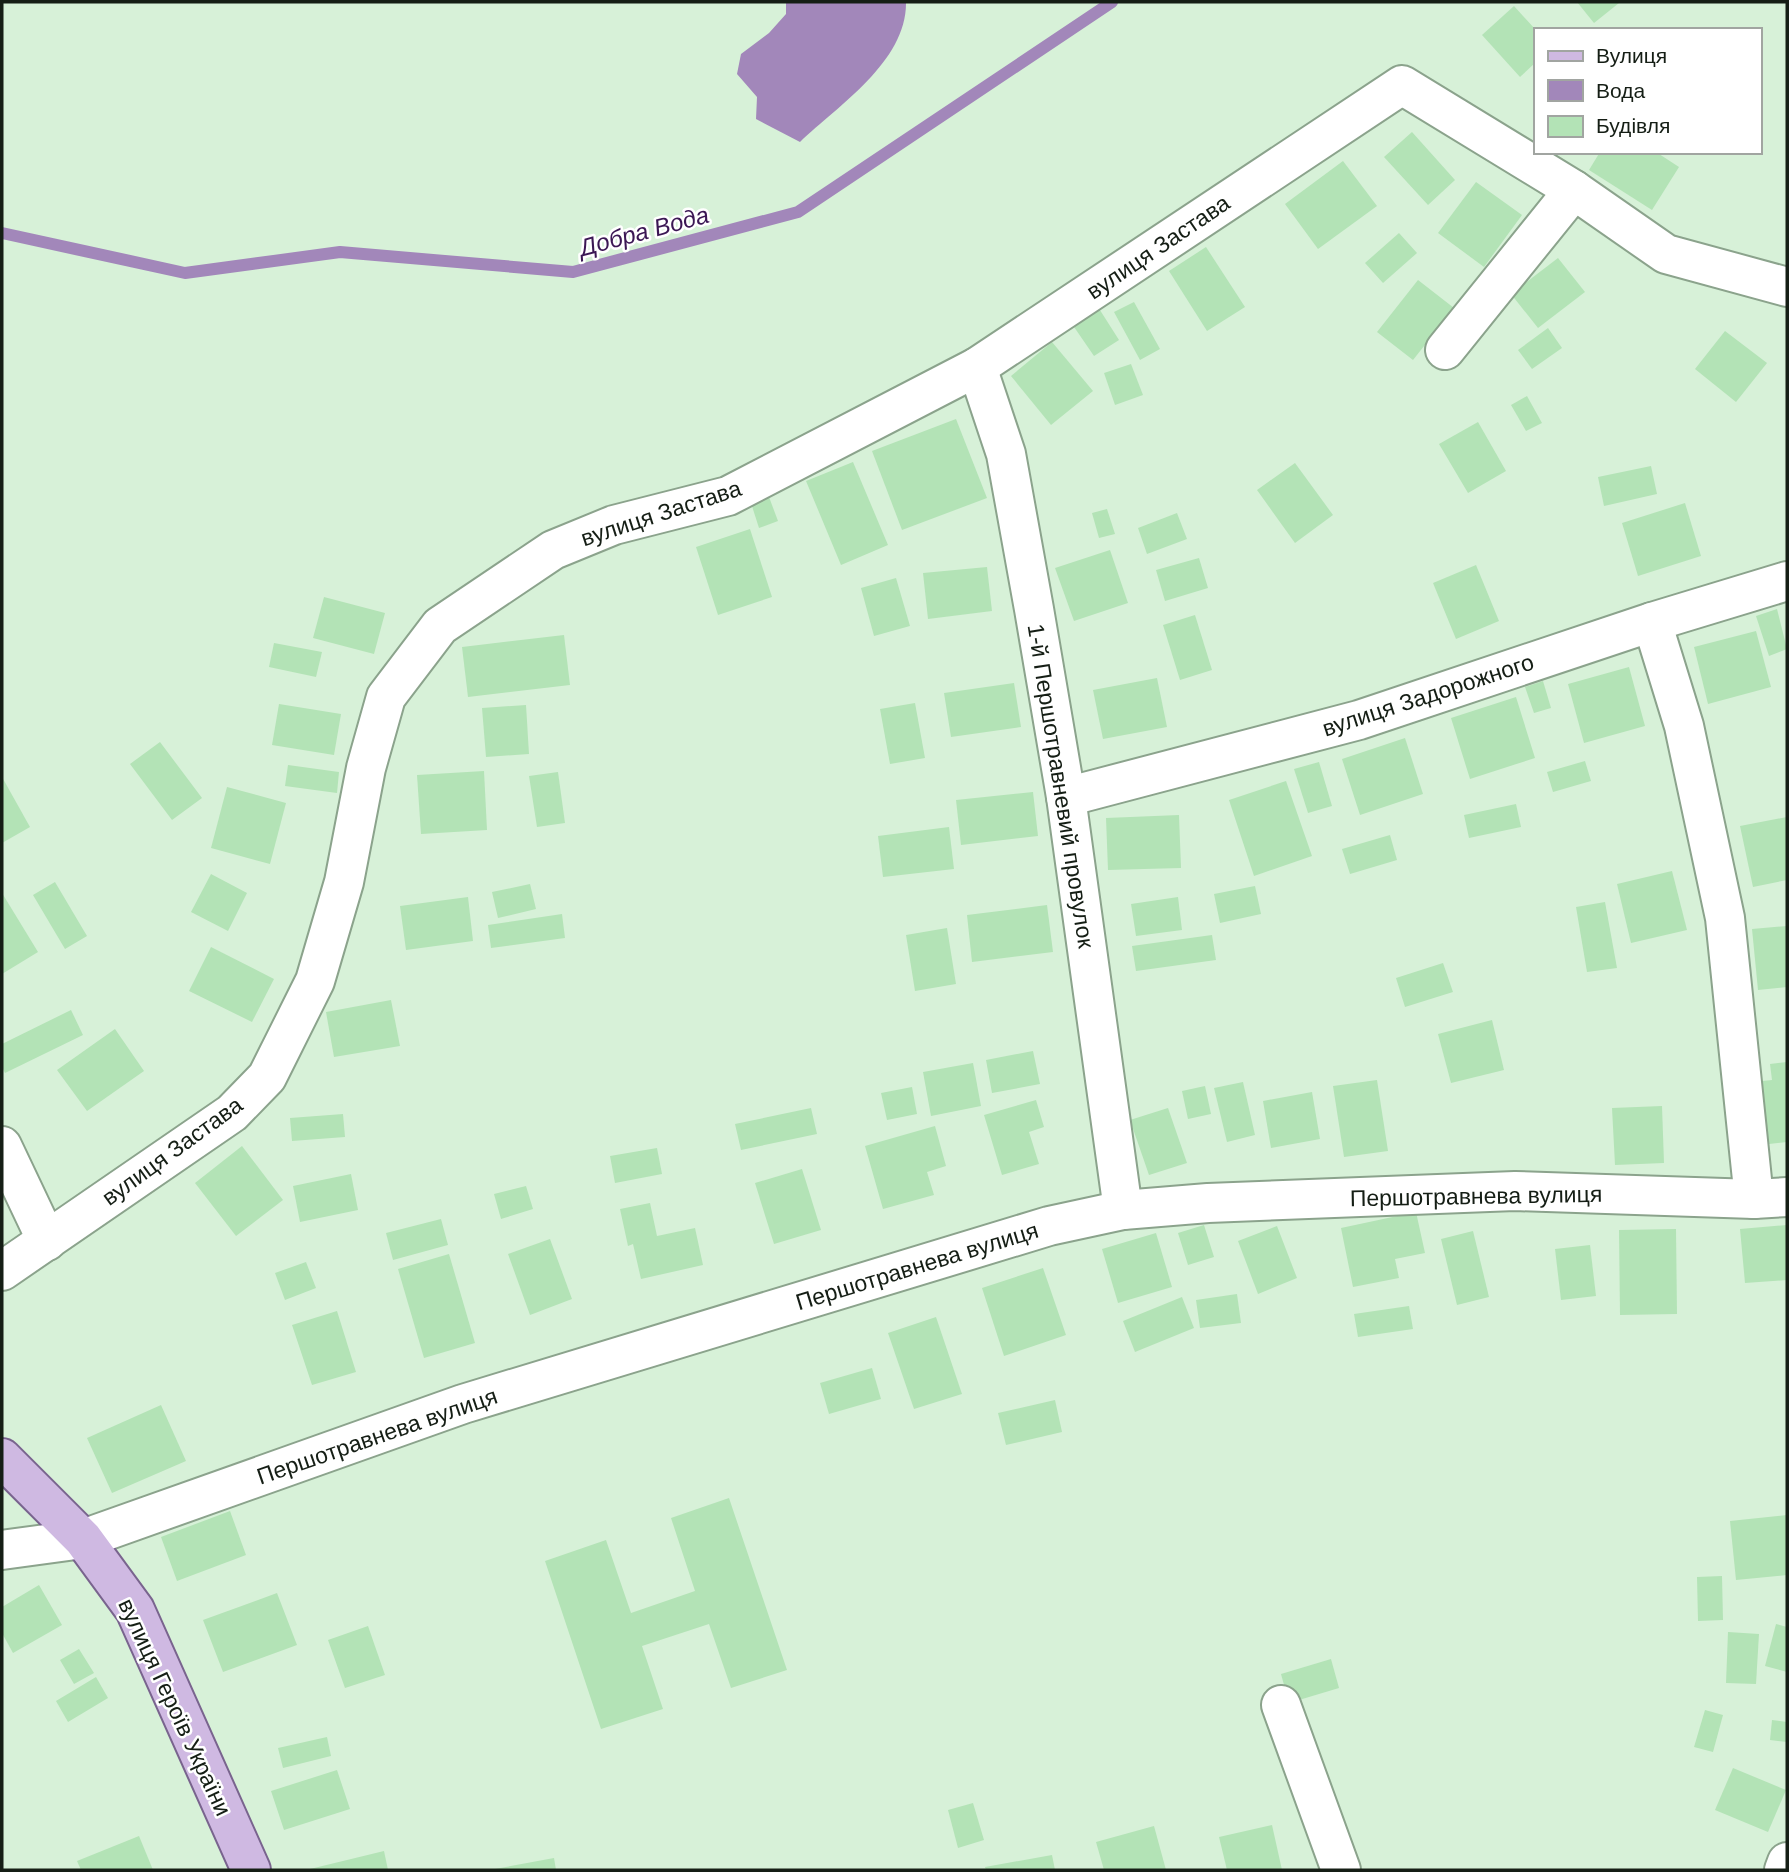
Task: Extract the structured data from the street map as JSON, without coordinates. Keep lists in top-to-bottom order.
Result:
{
  "streets": {
    "main road": ["вулиця Героїв України"],
    "street": [
      "вулиця Застава",
      "вулиця Задорожного",
      "1-й Першотравневий провулок",
      "Першотравнева вулиця"
    ]
  },
  "crossings": [
    ["вулиця Застава", "1-й Першотравневий провулок"],
    ["вулиця Задорожного", "1-й Першотравневий провулок"],
    ["1-й Першотравневий провулок", "Першотравнева вулиця"],
    ["Першотравнева вулиця", "вулиця Героїв України"]
  ],
  "water": ["Добра Вода"],
  "legend": ["Вулиця", "Вода", "Будівля"]
}
